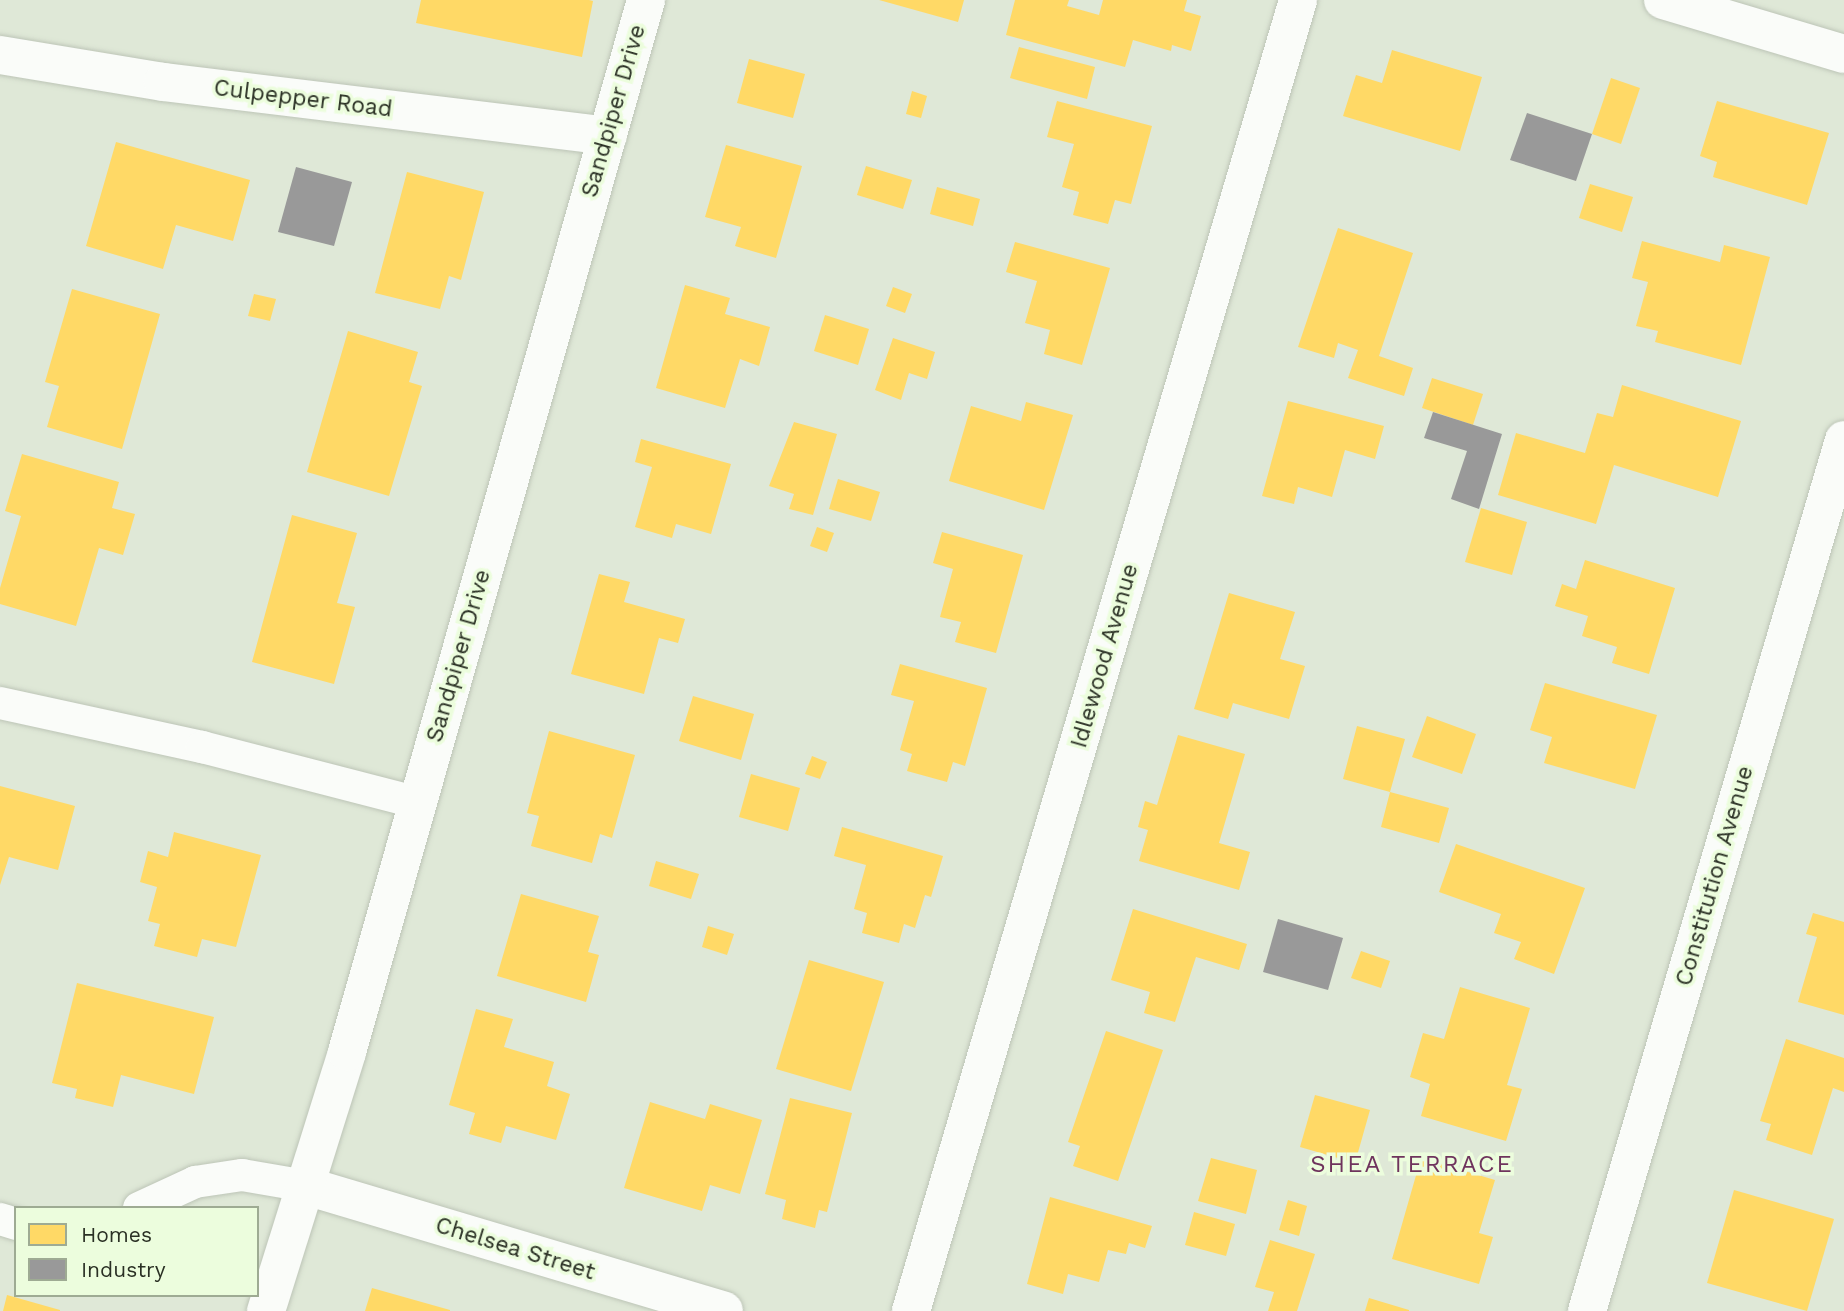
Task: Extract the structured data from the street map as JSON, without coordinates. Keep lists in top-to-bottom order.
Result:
{
  "streets": {
    "street": [
      "Culpepper Road",
      "Sandpiper Drive",
      "Idlewood Avenue",
      "Constitution Avenue",
      "Chelsea Street"
    ]
  },
  "crossings": [
    ["Culpepper Road", "Sandpiper Drive"],
    ["Sandpiper Drive", "Chelsea Street"]
  ],
  "districts": ["SHEA TERRACE"],
  "legend": ["Homes", "Industry"]
}
